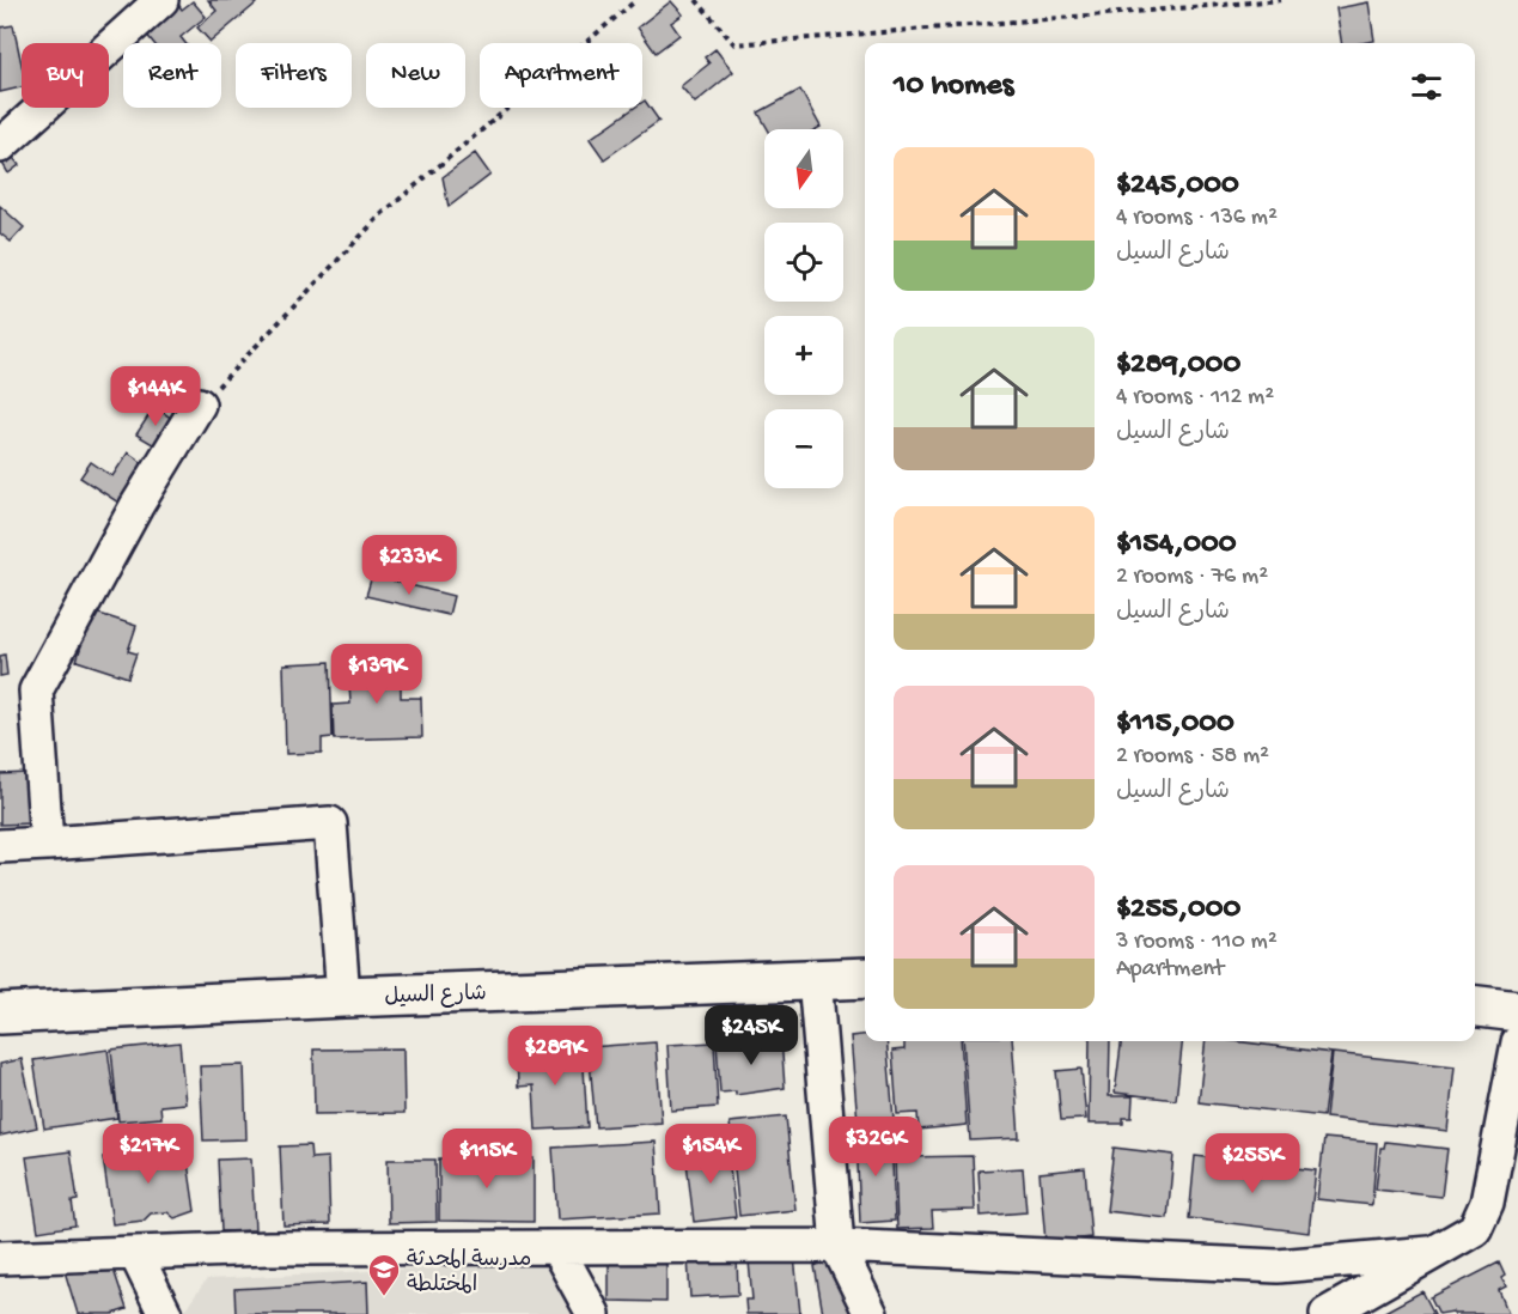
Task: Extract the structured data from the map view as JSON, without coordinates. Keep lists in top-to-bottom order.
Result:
{
  "streets": {
    "street": ["شارع السيل"]
  },
  "places": {
    "school or university": ["مدرسة المحدثة المختلطة"]
  },
  "north": "bottom",
  "page": {
    "chip": [
      "Buy",
      "Rent",
      "Filters",
      "New",
      "Apartment"
    ],
    "heading": "10 homes",
    "map_buttons": ["+", "−"],
    "list": [
      {
        "name": "$245,000",
        "note": "4 rooms · 136 m² · شارع السيل"
      },
      {
        "name": "$289,000",
        "note": "4 rooms · 112 m² · شارع السيل"
      },
      {
        "name": "$154,000",
        "note": "2 rooms · 76 m² · شارع السيل"
      },
      {
        "name": "$115,000",
        "note": "2 rooms · 58 m² · شارع السيل"
      },
      {
        "name": "$255,000",
        "note": "3 rooms · 110 m² · Apartment"
      }
    ],
    "price": [
      "$144K",
      "$233K",
      "$139K",
      "$245K",
      "$289K",
      "$326K",
      "$217K",
      "$154K",
      "$115K",
      "$255K"
    ]
  }
}
